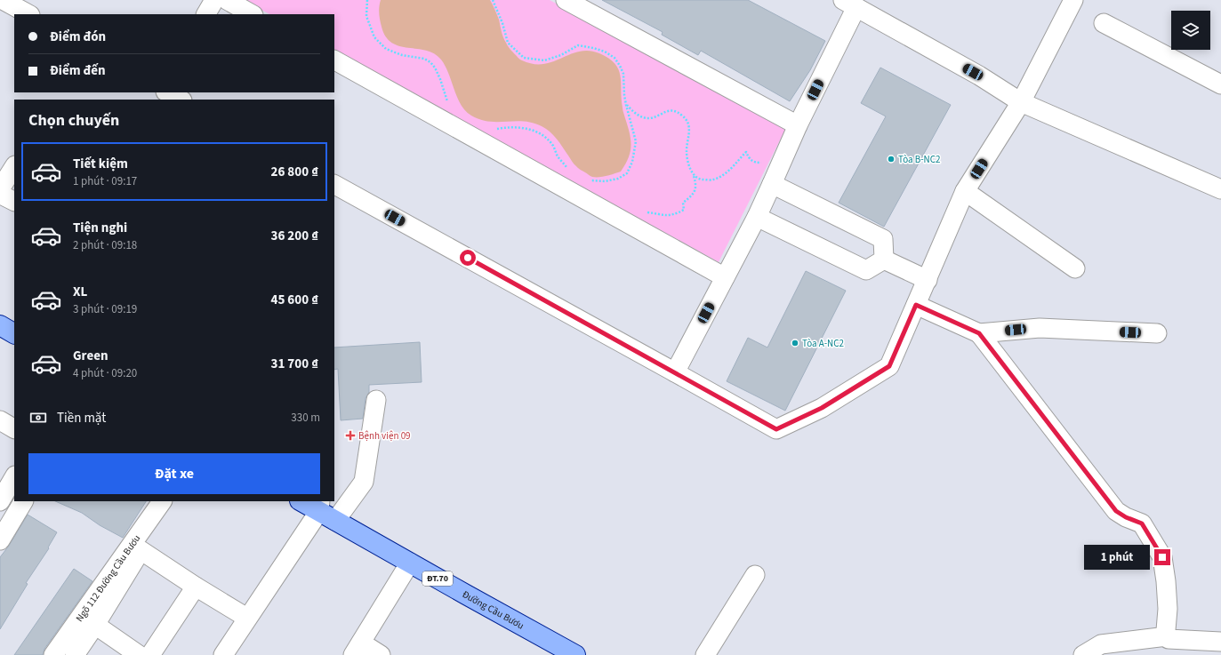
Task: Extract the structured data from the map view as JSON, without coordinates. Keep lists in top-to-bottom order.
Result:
{
  "streets": {
    "main road": ["ĐT.70", "Đường Cầu Bươu"],
    "street": ["Ngõ 112 Đường Cầu Bươu"]
  },
  "places": {
    "other": ["Tòa B-NC2", "Tòa A-NC2"],
    "health": ["Bệnh viện 09"]
  },
  "page": {
    "banner": ["Điểm đón", "Điểm đến"],
    "heading": "Chọn chuyến",
    "list": [
      {
        "name": "Tiết kiệm",
        "note": "1 phút · 09:17",
        "value": "26 800 ₫"
      },
      {
        "name": "Tiện nghi",
        "note": "2 phút · 09:18",
        "value": "36 200 ₫"
      },
      {
        "name": "XL",
        "note": "3 phút · 09:19",
        "value": "45 600 ₫"
      },
      {
        "name": "Green",
        "note": "4 phút · 09:20",
        "value": "31 700 ₫"
      }
    ],
    "pay": ["Tiền mặt", "330 m"],
    "buttons": "Đặt xe",
    "bubble": "1 phút"
  }
}
